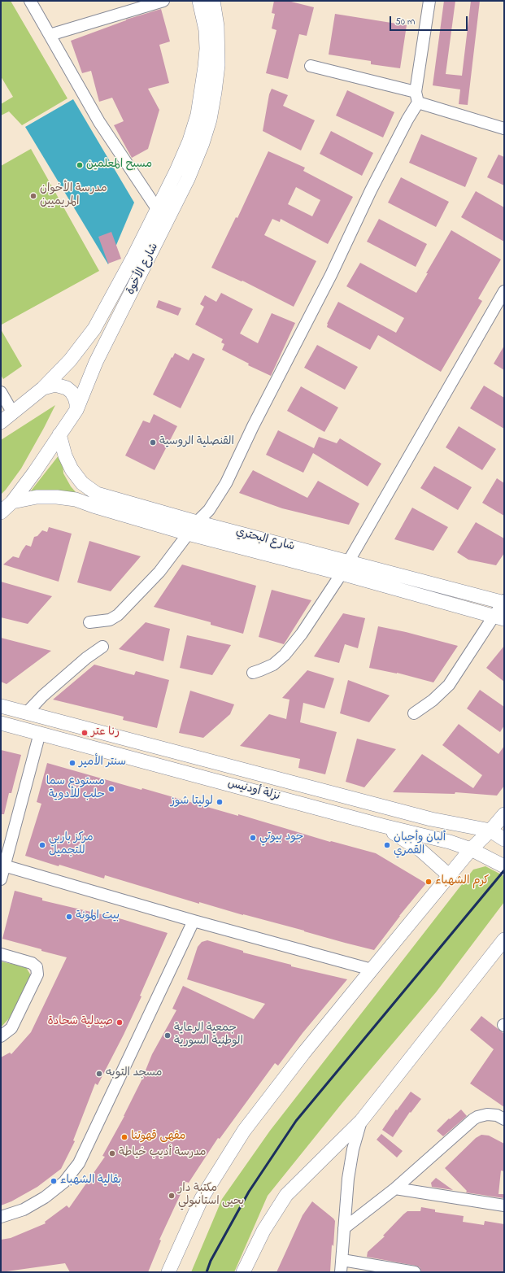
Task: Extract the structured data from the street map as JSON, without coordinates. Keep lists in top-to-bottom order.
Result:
{
  "streets": {
    "main road": ["شارع الأخوة", "شارع البحتري", "نزلة أودنيس"]
  },
  "crossings": [
    ["شارع الأخوة", "شارع البحتري"]
  ],
  "places": [
    "مسبح المعلمين",
    "مدرسة الأخوان المريميين",
    "القنصلية الروسية",
    "رنا عتر",
    "سنتر الأمير",
    "مستودع سما حلب للأدوية",
    "لوليتا شوز",
    "جود بيوتي",
    "مركز باربي للتجميل",
    "ألبان وأجبان القمري",
    "كرم الشهباء",
    "بيت المونة",
    "صيدلية شحادة",
    "جمعية الرعاية الوطنية السورية",
    "مسجد التوبه",
    "مقهى قهوتنا",
    "مدرسة أديب خياطة",
    "بقالية الشهباء",
    "مكتبة دار يحيى استانبولي"
  ],
  "scale_bar": "50 m"
}
